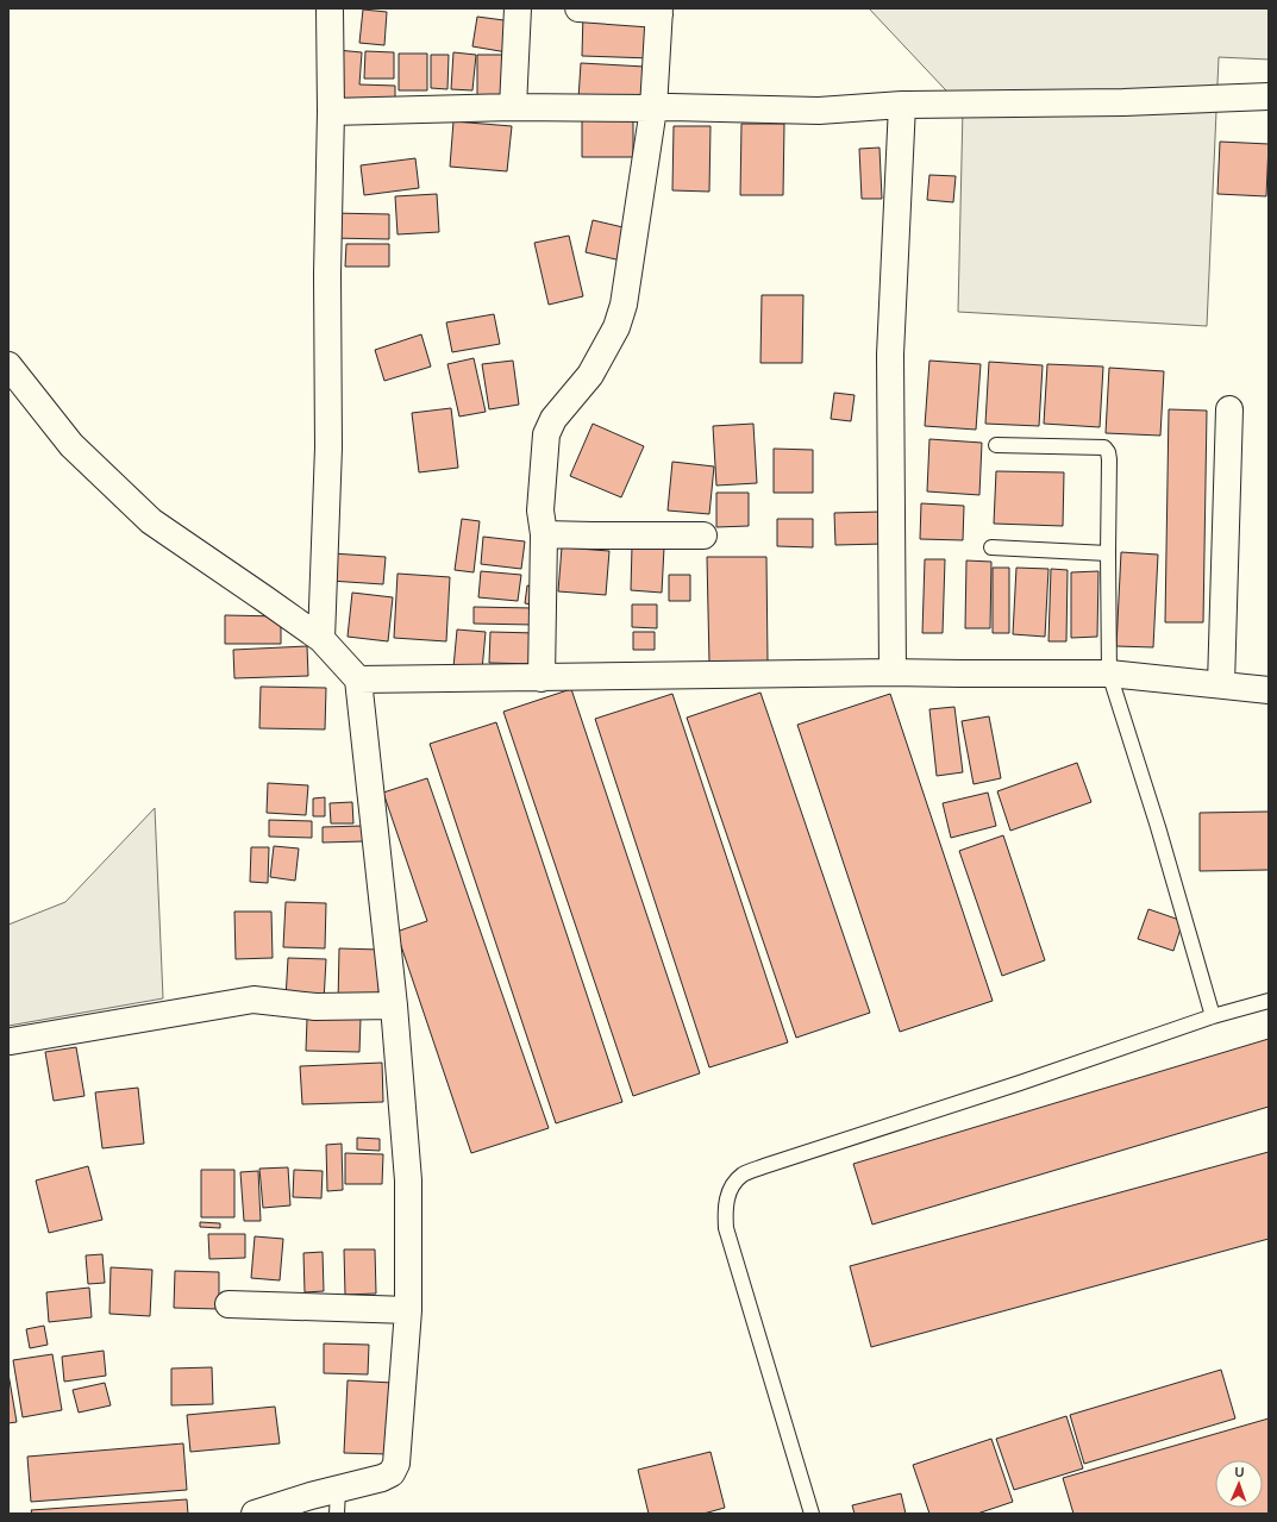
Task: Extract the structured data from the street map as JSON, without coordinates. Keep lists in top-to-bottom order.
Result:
{
  "north": "top"
}
